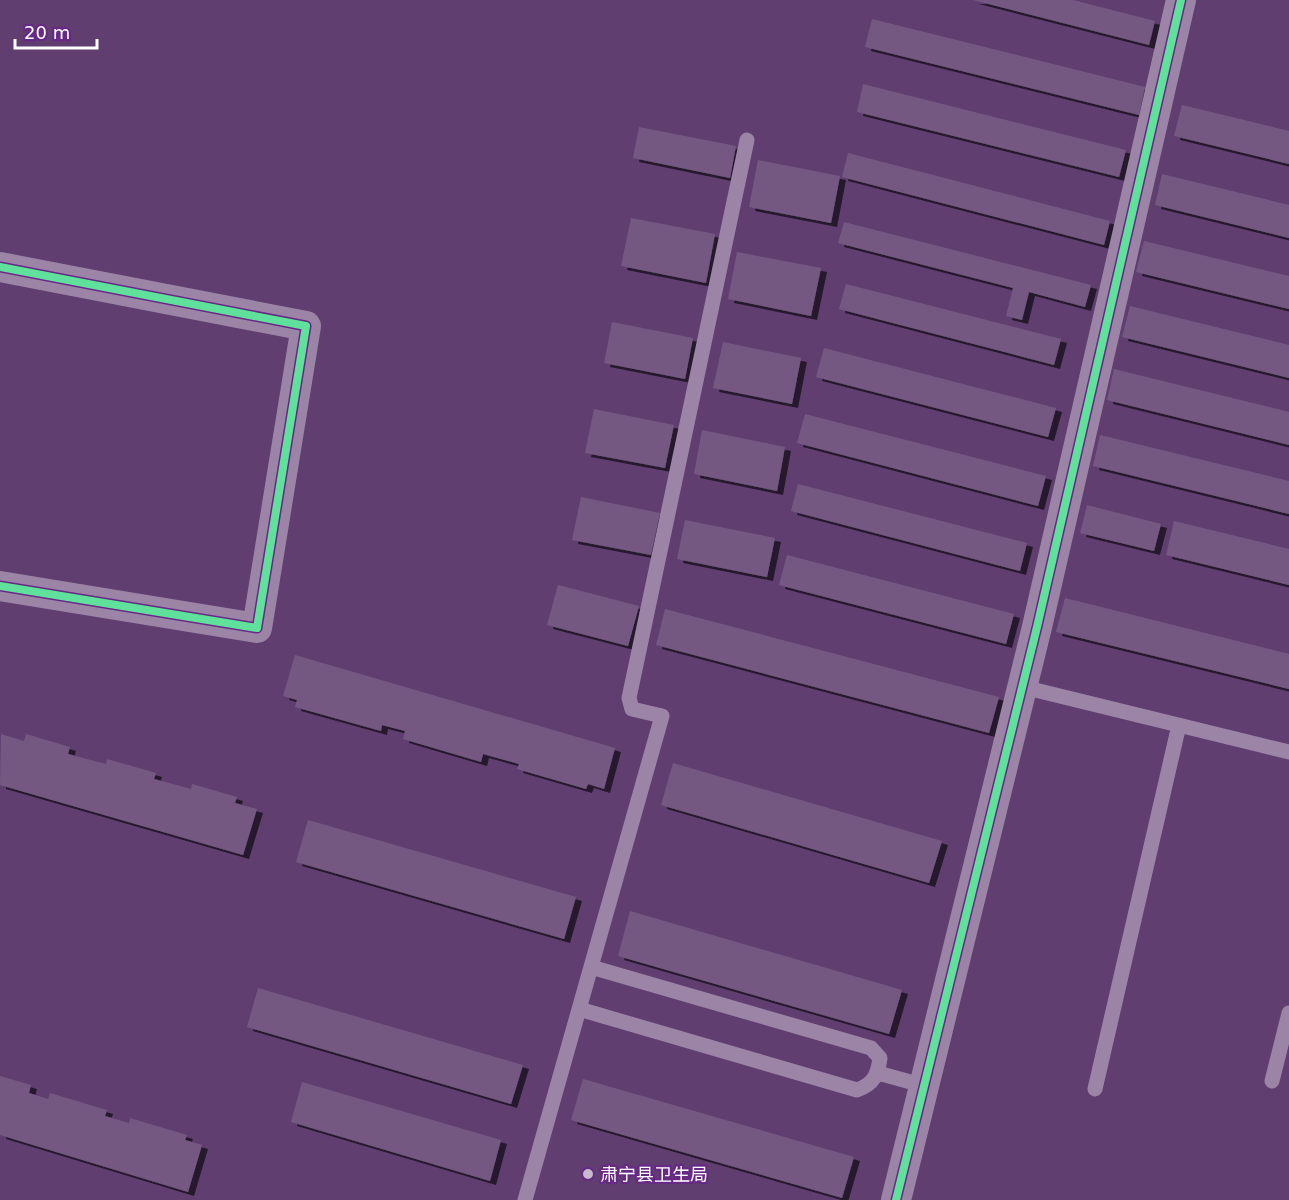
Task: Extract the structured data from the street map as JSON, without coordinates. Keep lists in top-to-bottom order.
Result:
{
  "places": ["肃宁县卫生局"],
  "scale_bar": "20 m"
}
